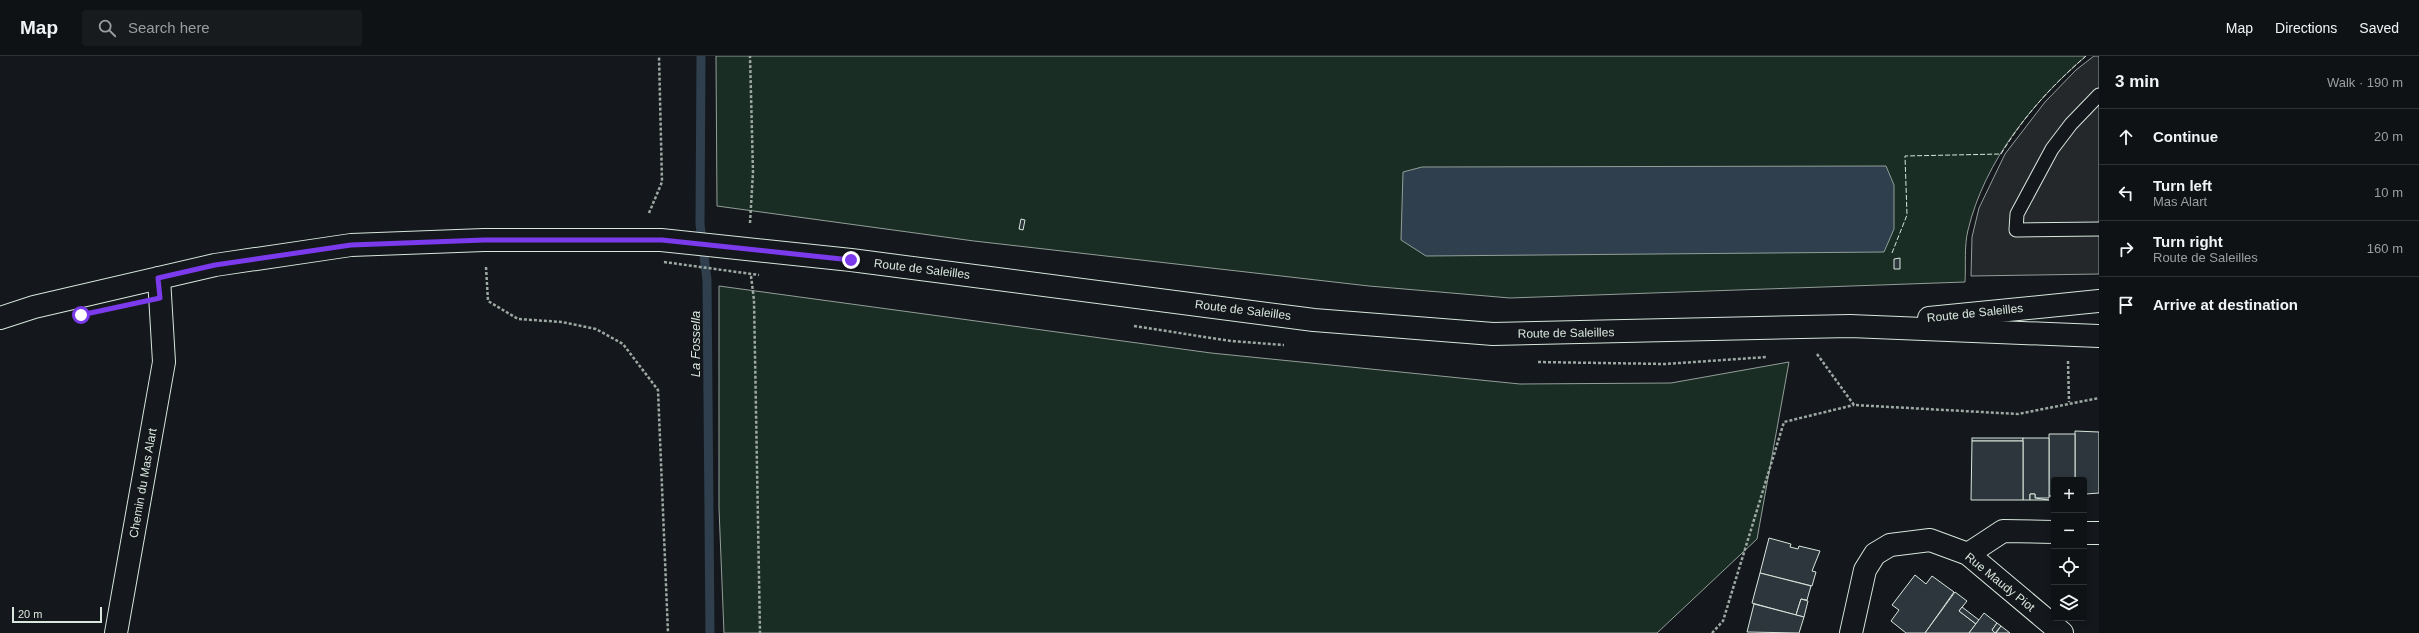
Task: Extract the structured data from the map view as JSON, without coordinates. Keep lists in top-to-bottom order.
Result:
{
  "streets": {
    "main road": ["Route de Saleilles", "Chemin du Mas Alart", "Rue Maudy Piot"]
  },
  "crossings": [
    ["Route de Saleilles", "Chemin du Mas Alart"]
  ],
  "water": ["La Fossella"],
  "scale_bar": "20 m",
  "page": {
    "header": "Map",
    "search": "Search here",
    "nav": ["Map", "Directions", "Saved"],
    "heading": ["3 min", "Walk · 190 m"],
    "list": [
      ["Continue", "20 m"],
      ["Turn left", "Mas Alart", "10 m"],
      ["Turn right", "Route de Saleilles", "160 m"],
      "Arrive at destination"
    ],
    "map_buttons": ["+", "−"],
    "scale": "20 m"
  }
}
